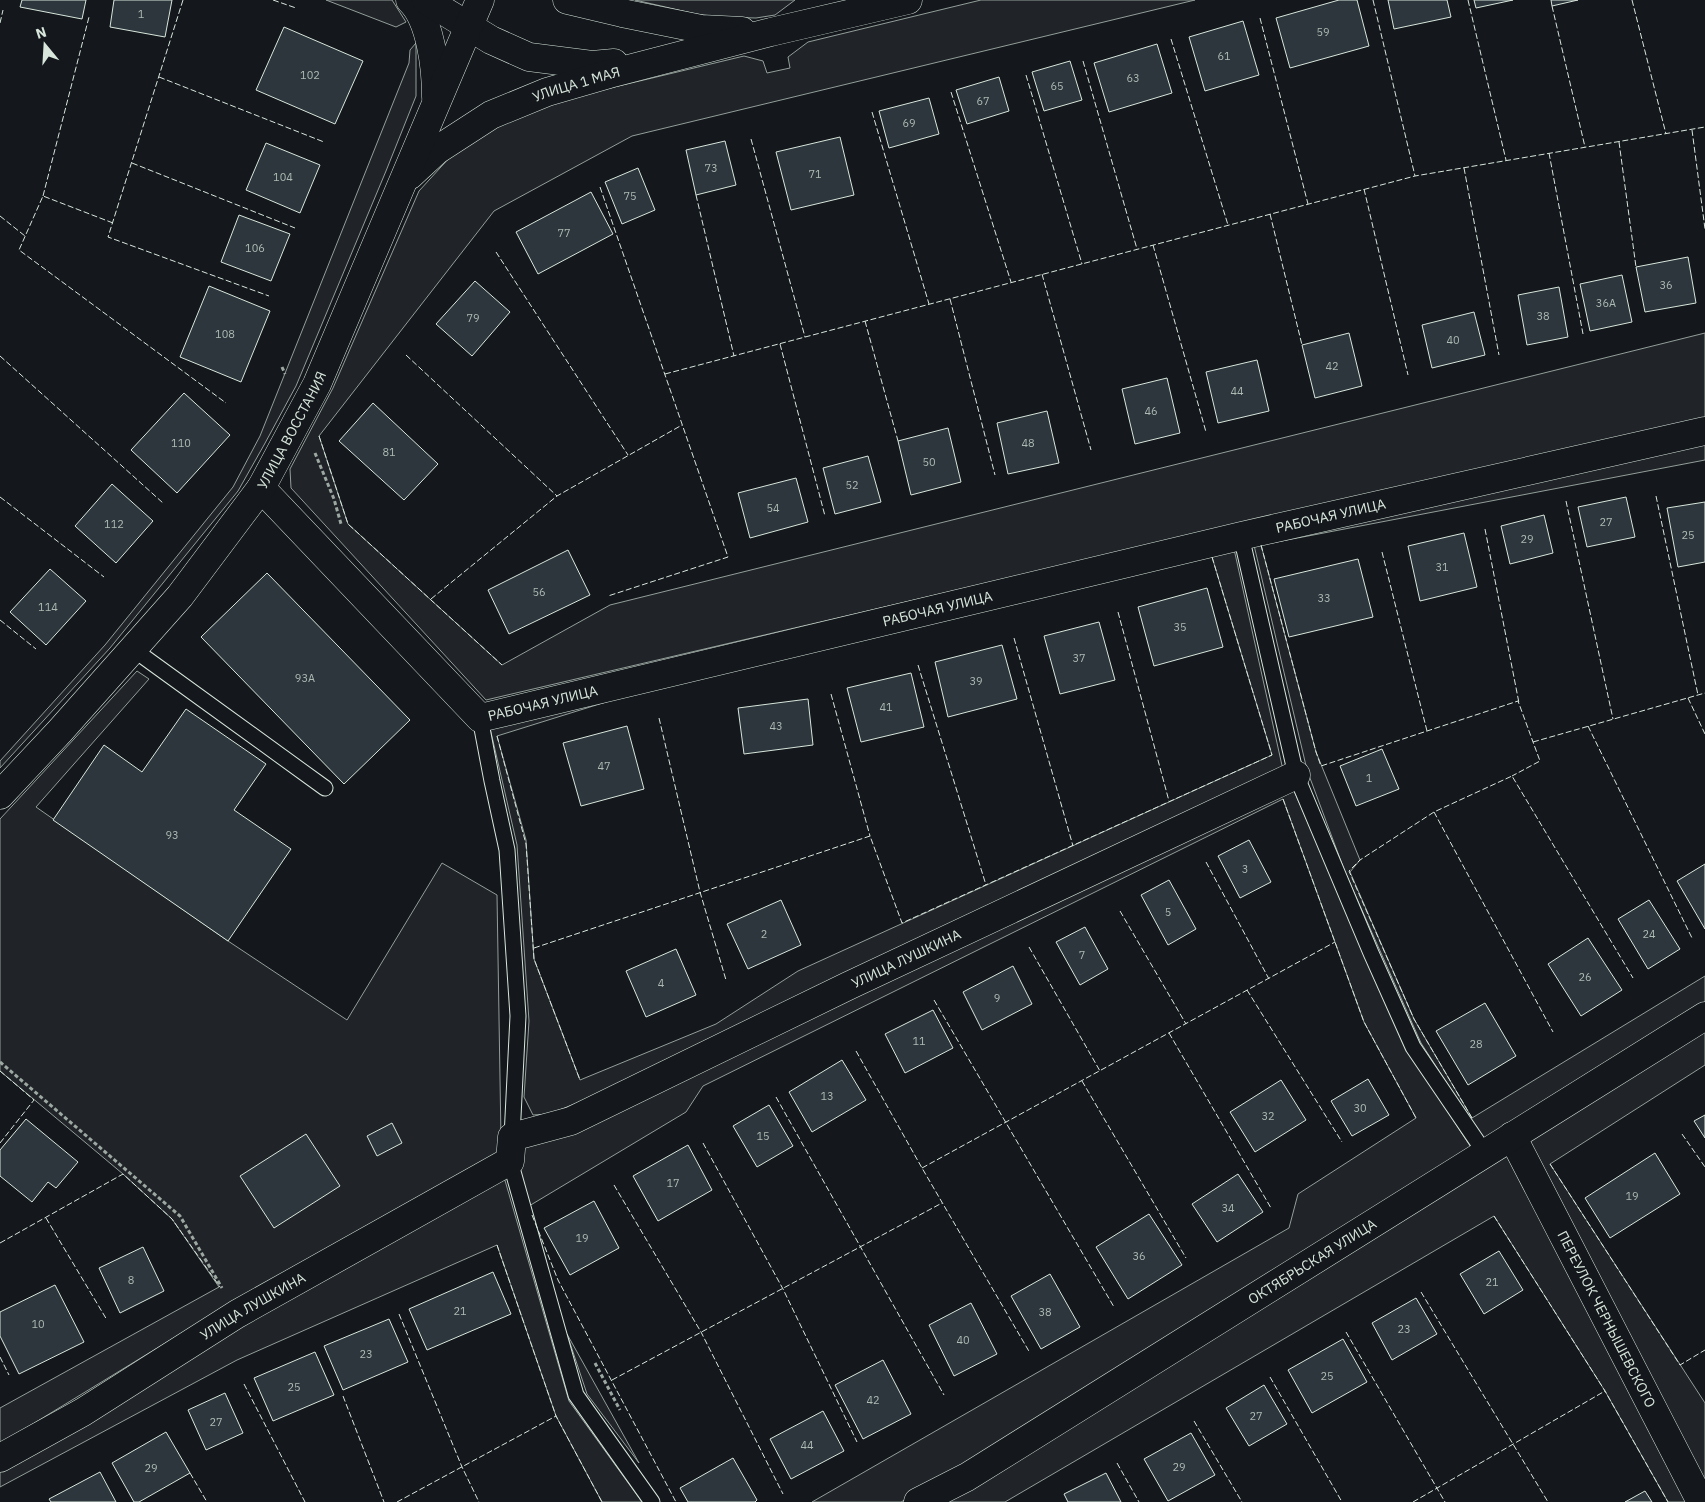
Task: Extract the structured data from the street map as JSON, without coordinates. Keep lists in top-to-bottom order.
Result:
{
  "streets": {
    "street": [
      "УЛИЦА 1 МАЯ",
      "УЛИЦА ВОССТАНИЯ",
      "РАБОЧАЯ УЛИЦА",
      "УЛИЦА ЛУШКИНА",
      "ОКТЯБРЬСКАЯ УЛИЦА",
      "ПЕРЕУЛОК ЧЕРНЫШЕВСКОГО"
    ]
  },
  "crossings": [
    ["УЛИЦА 1 МАЯ", "УЛИЦА ВОССТАНИЯ"],
    ["УЛИЦА ВОССТАНИЯ", "РАБОЧАЯ УЛИЦА"],
    ["ОКТЯБРЬСКАЯ УЛИЦА", "ПЕРЕУЛОК ЧЕРНЫШЕВСКОГО"]
  ],
  "house_numbers": [
    "1",
    "59",
    "61",
    "102",
    "63",
    "65",
    "67",
    "69",
    "73",
    "71",
    "104",
    "75",
    "77",
    "106",
    "36",
    "36А",
    "38",
    "79",
    "108",
    "40",
    "42",
    "44",
    "46",
    "110",
    "48",
    "81",
    "50",
    "52",
    "54",
    "27",
    "112",
    "25",
    "29",
    "31",
    "56",
    "33",
    "114",
    "35",
    "37",
    "93А",
    "39",
    "41",
    "43",
    "47",
    "1",
    "93",
    "3",
    "5",
    "2",
    "24",
    "7",
    "26",
    "4",
    "9",
    "11",
    "28",
    "13",
    "30",
    "32",
    "15",
    "17",
    "19",
    "34",
    "19",
    "36",
    "8",
    "21",
    "21",
    "38",
    "10",
    "23",
    "40",
    "23",
    "25",
    "25",
    "42",
    "27",
    "27",
    "44",
    "29",
    "29"
  ],
  "north": "top"
}
